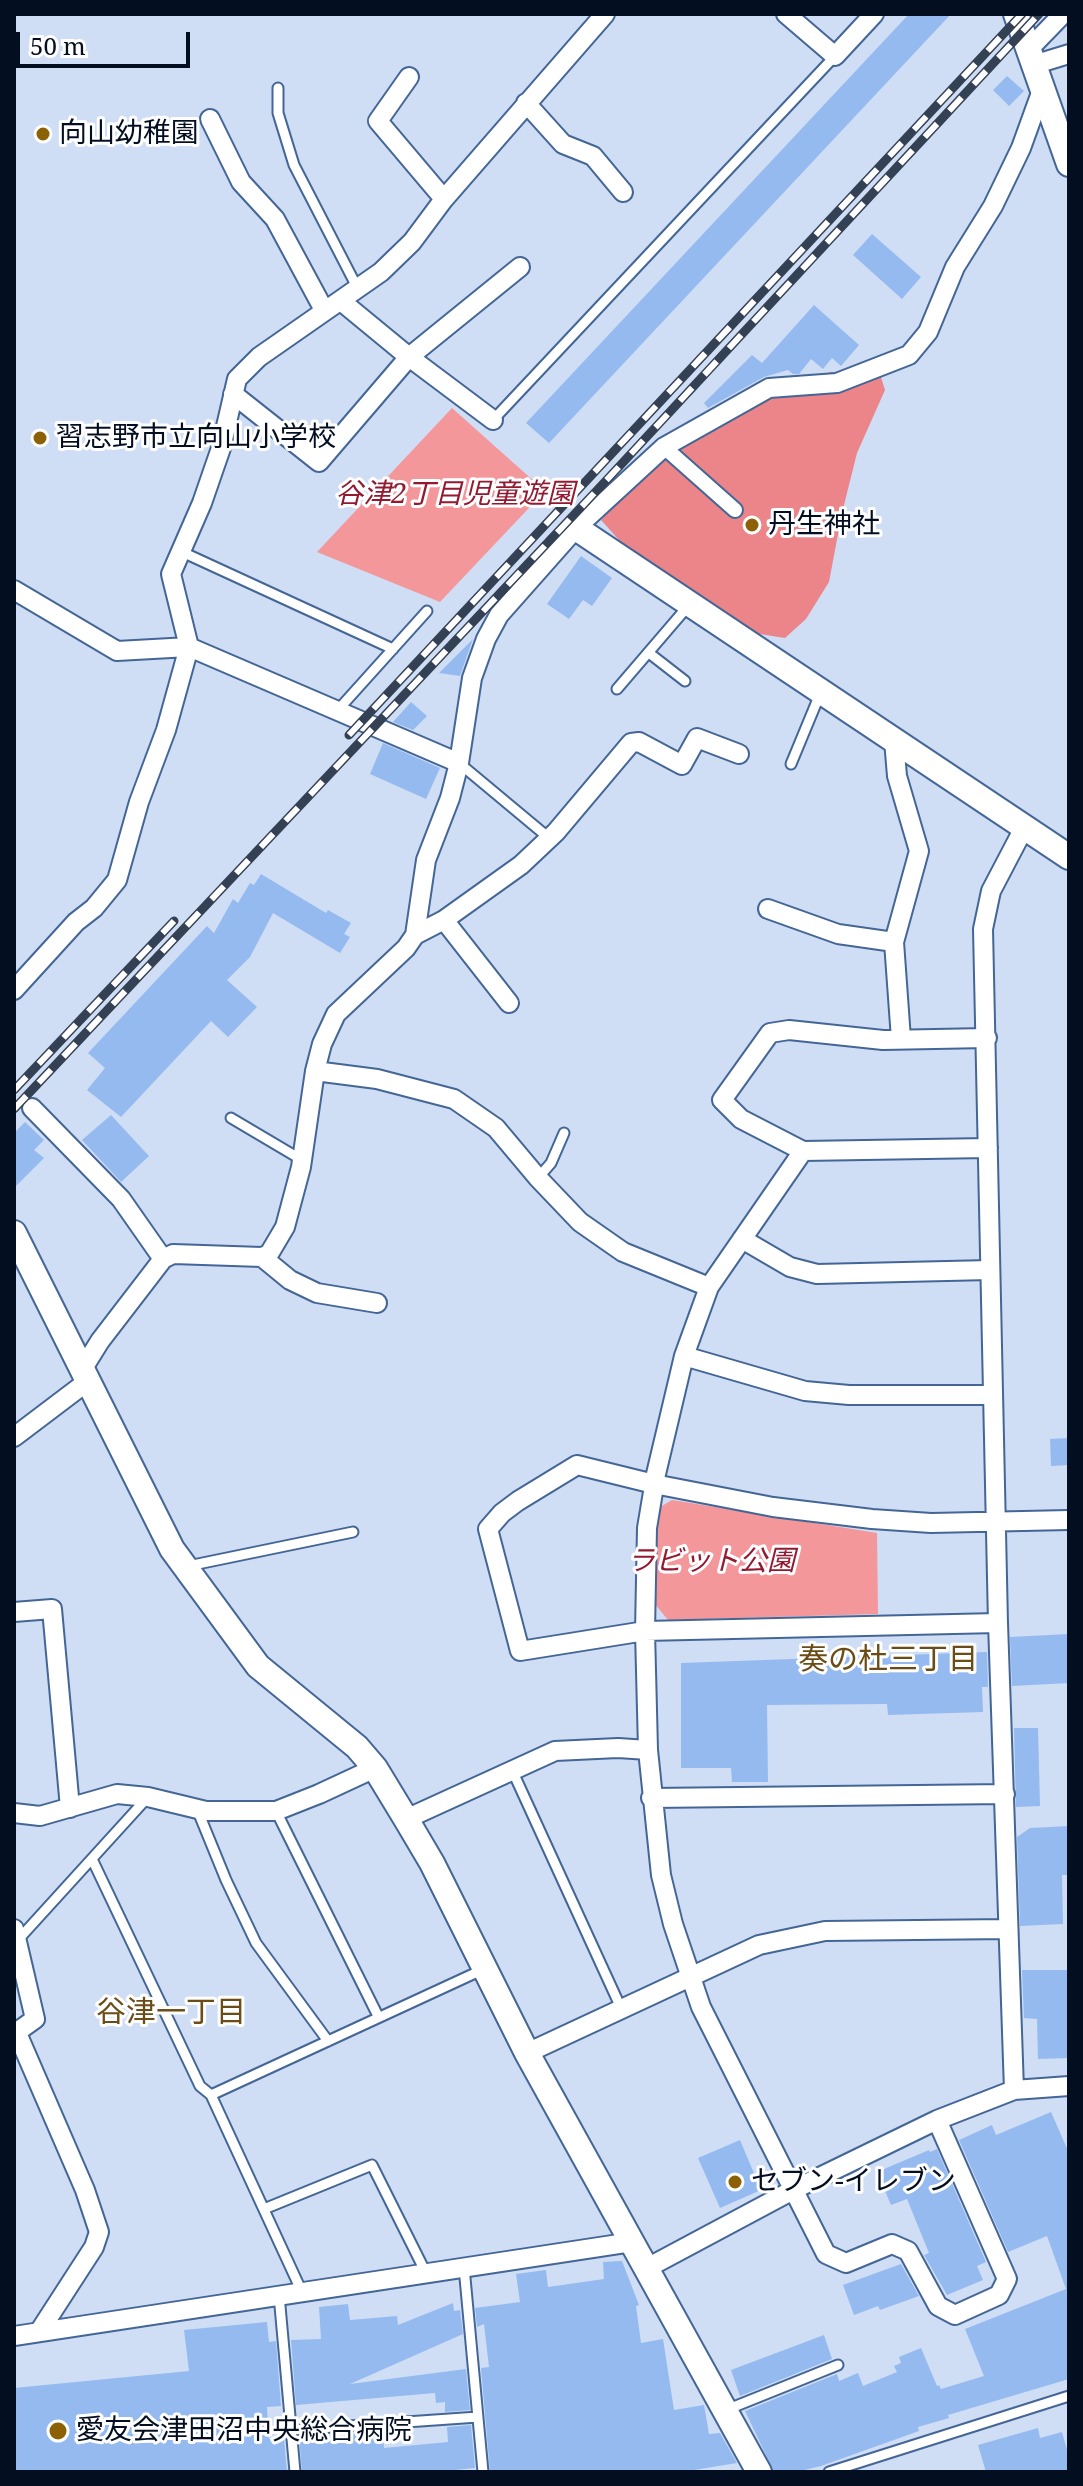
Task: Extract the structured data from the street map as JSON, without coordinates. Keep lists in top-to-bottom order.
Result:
{
  "districts": ["奏の杜三丁目", "谷津一丁目"],
  "parks": ["谷津2丁目児童遊園", "ラビット公園"],
  "places": [
    "向山幼稚園",
    "習志野市立向山小学校",
    "丹生神社",
    "セブン-イレブン",
    "愛友会津田沼中央総合病院"
  ],
  "scale_bar": "50 m"
}
